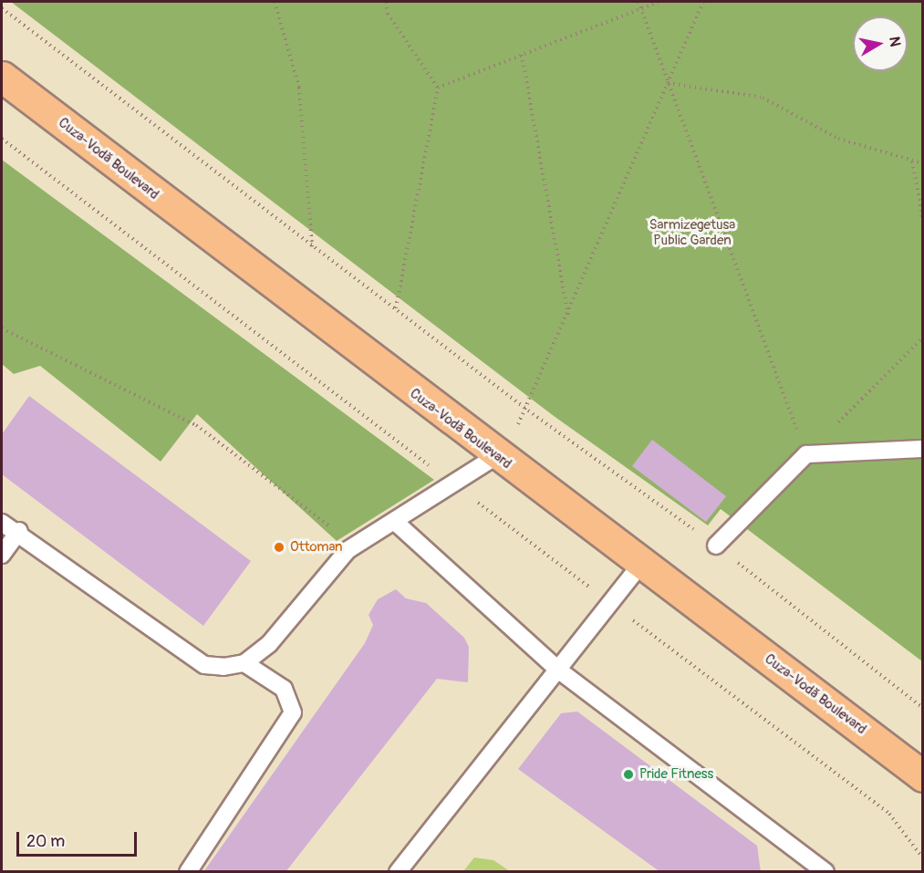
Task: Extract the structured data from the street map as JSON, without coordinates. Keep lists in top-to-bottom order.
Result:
{
  "streets": {
    "main road": ["Cuza-Vodă Boulevard"]
  },
  "parks": ["Sarmizegetusa Public Garden"],
  "places": ["Ottoman", "Pride Fitness"],
  "scale_bar": "20 m",
  "north": "right"
}
